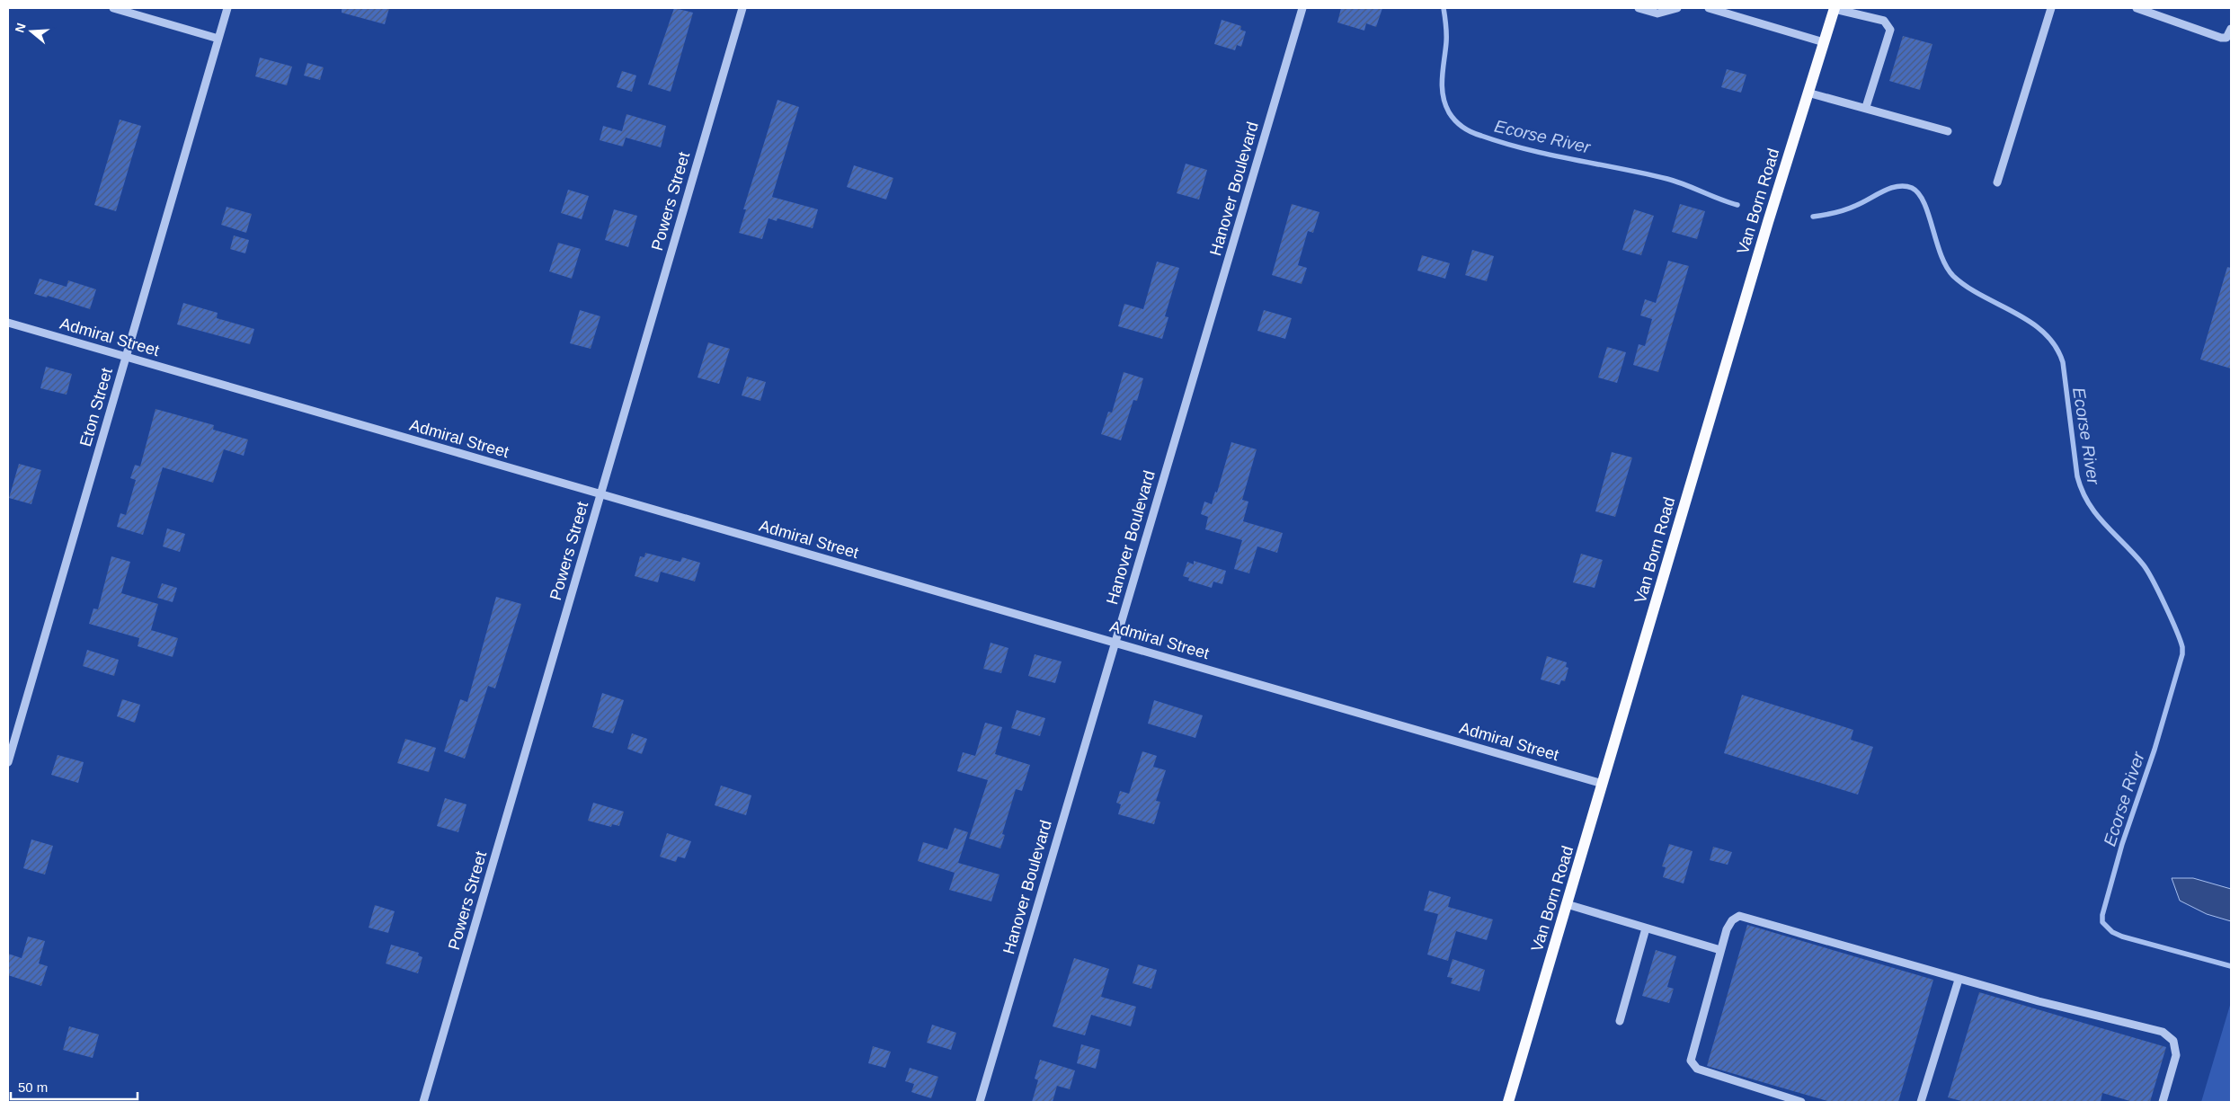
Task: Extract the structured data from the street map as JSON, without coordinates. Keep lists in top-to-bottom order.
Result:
{
  "streets": {
    "main road": ["Van Born Road"],
    "street": [
      "Hanover Boulevard",
      "Powers Street",
      "Admiral Street",
      "Eton Street"
    ]
  },
  "crossings": [
    ["Hanover Boulevard", "Admiral Street"],
    ["Powers Street", "Admiral Street"],
    ["Van Born Road", "Admiral Street"],
    ["Admiral Street", "Eton Street"]
  ],
  "water": ["Ecorse River"],
  "scale_bar": "50 m",
  "north": "left"
}
